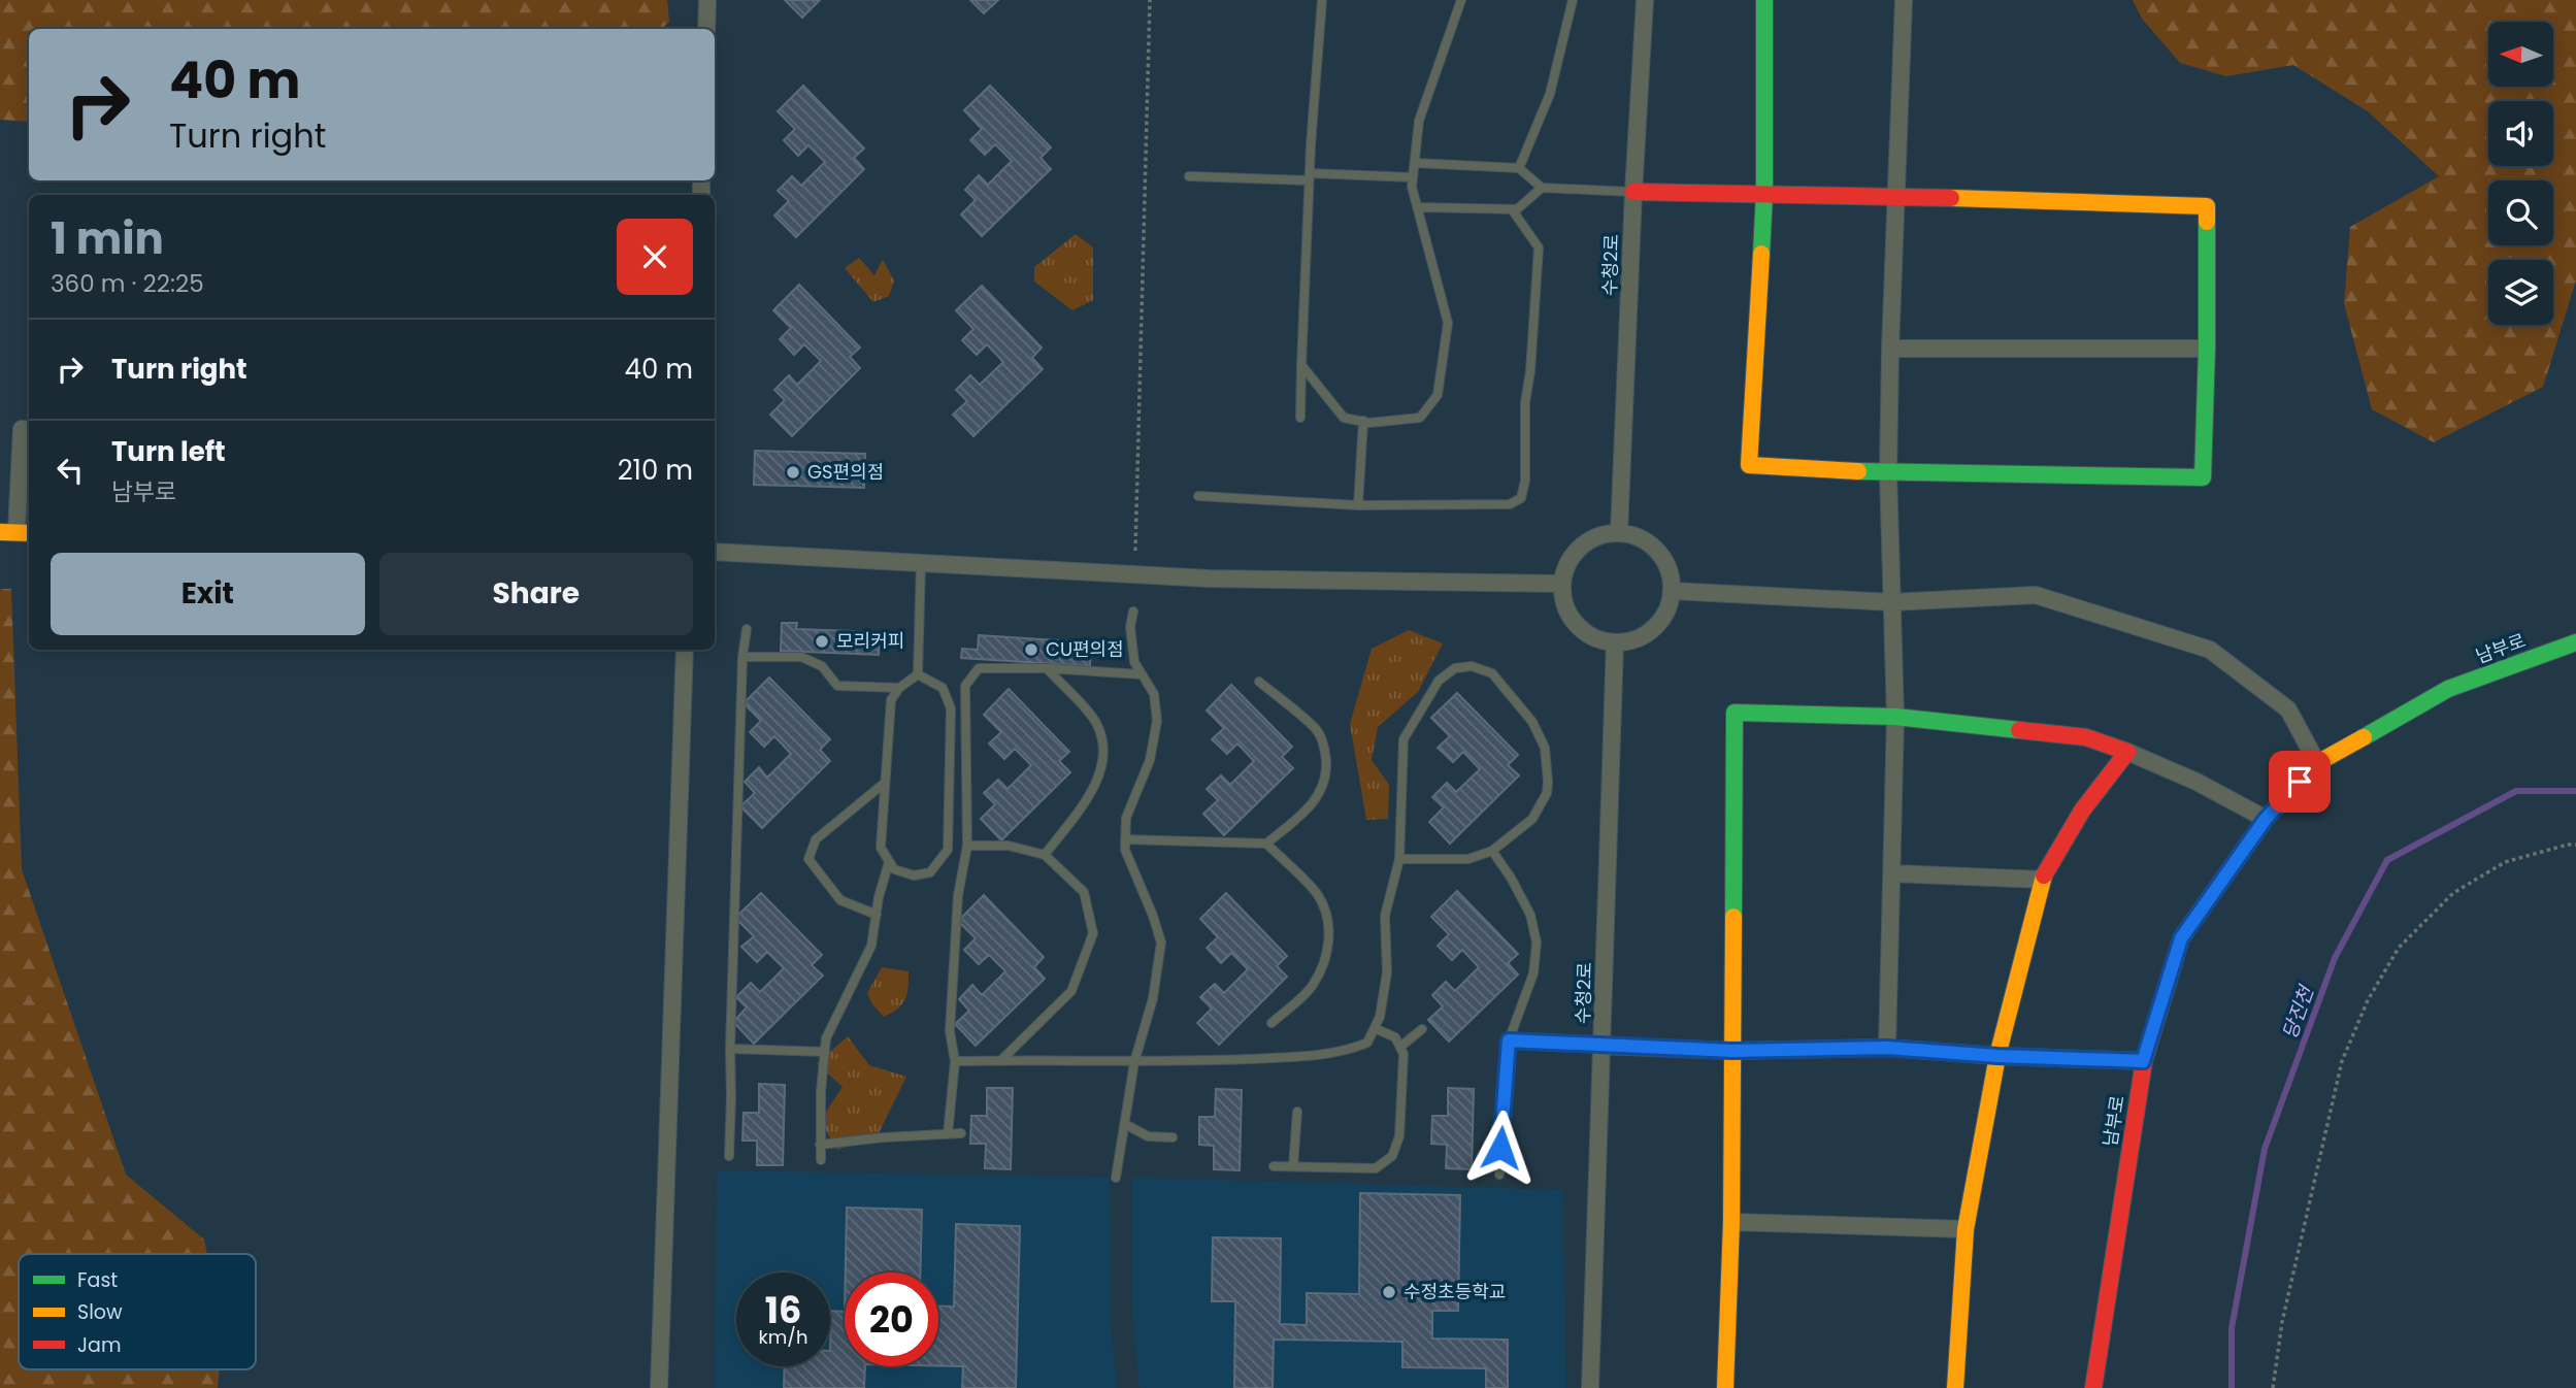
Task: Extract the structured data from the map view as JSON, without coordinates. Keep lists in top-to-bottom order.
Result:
{
  "streets": {
    "street": ["수청2로", "남부로"]
  },
  "water": ["당진천"],
  "places": [
    "GS편의점",
    "모리커피",
    "CU편의점",
    "수정초등학교"
  ],
  "legend": ["Fast", "Slow", "Jam"],
  "north": "left",
  "page": {
    "turn": ["40 m", "Turn right"],
    "heading": ["1 min", "360 m · 22:25"],
    "list": [
      {
        "name": "Turn right",
        "value": "40 m"
      },
      {
        "name": "Turn left",
        "note": "남부로",
        "value": "210 m"
      }
    ],
    "buttons": ["Exit", "Share"],
    "speed": "16 km/h",
    "limit": "20"
  }
}
